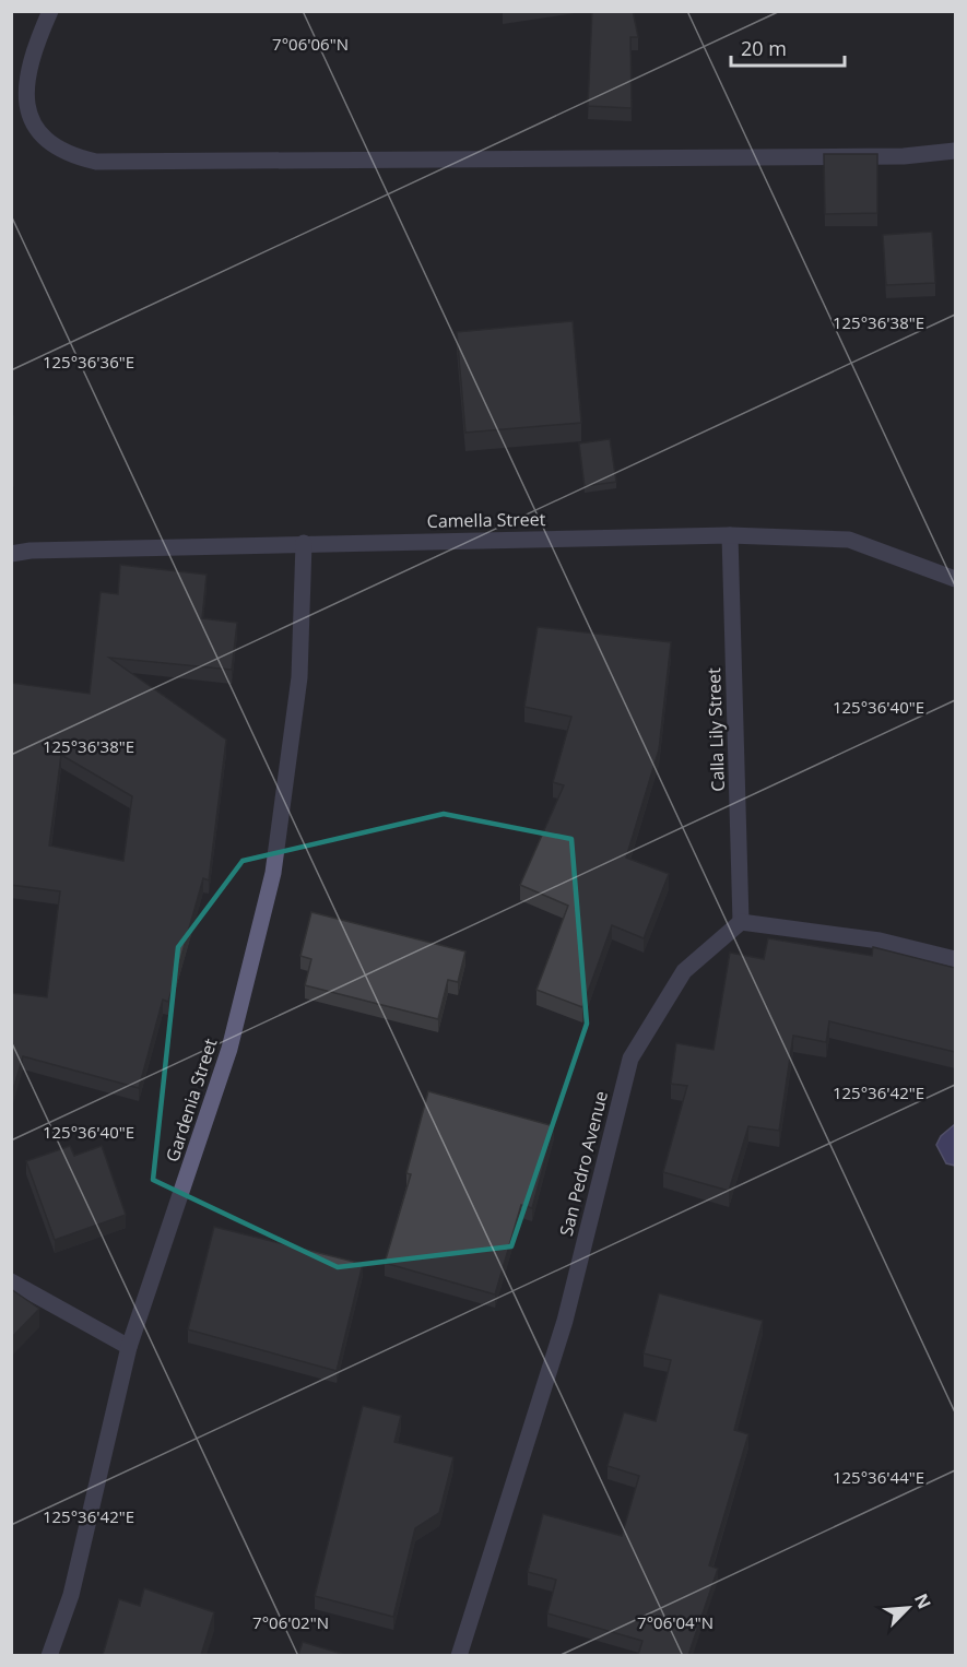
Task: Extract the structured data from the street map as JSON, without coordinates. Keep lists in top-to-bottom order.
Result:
{
  "streets": {
    "street": [
      "Camella Street",
      "Calla Lily Street",
      "Gardenia Street",
      "San Pedro Avenue"
    ]
  },
  "crossings": [
    ["Camella Street", "Calla Lily Street"],
    ["Camella Street", "Gardenia Street"],
    ["Calla Lily Street", "San Pedro Avenue"]
  ],
  "scale_bar": "20 m",
  "north": "top right",
  "coordinates": [
    "7°06'06\"N",
    "125°36'38\"E",
    "125°36'36\"E",
    "125°36'40\"E",
    "125°36'42\"E",
    "125°36'44\"E",
    "7°06'02\"N",
    "7°06'04\"N"
  ]
}
